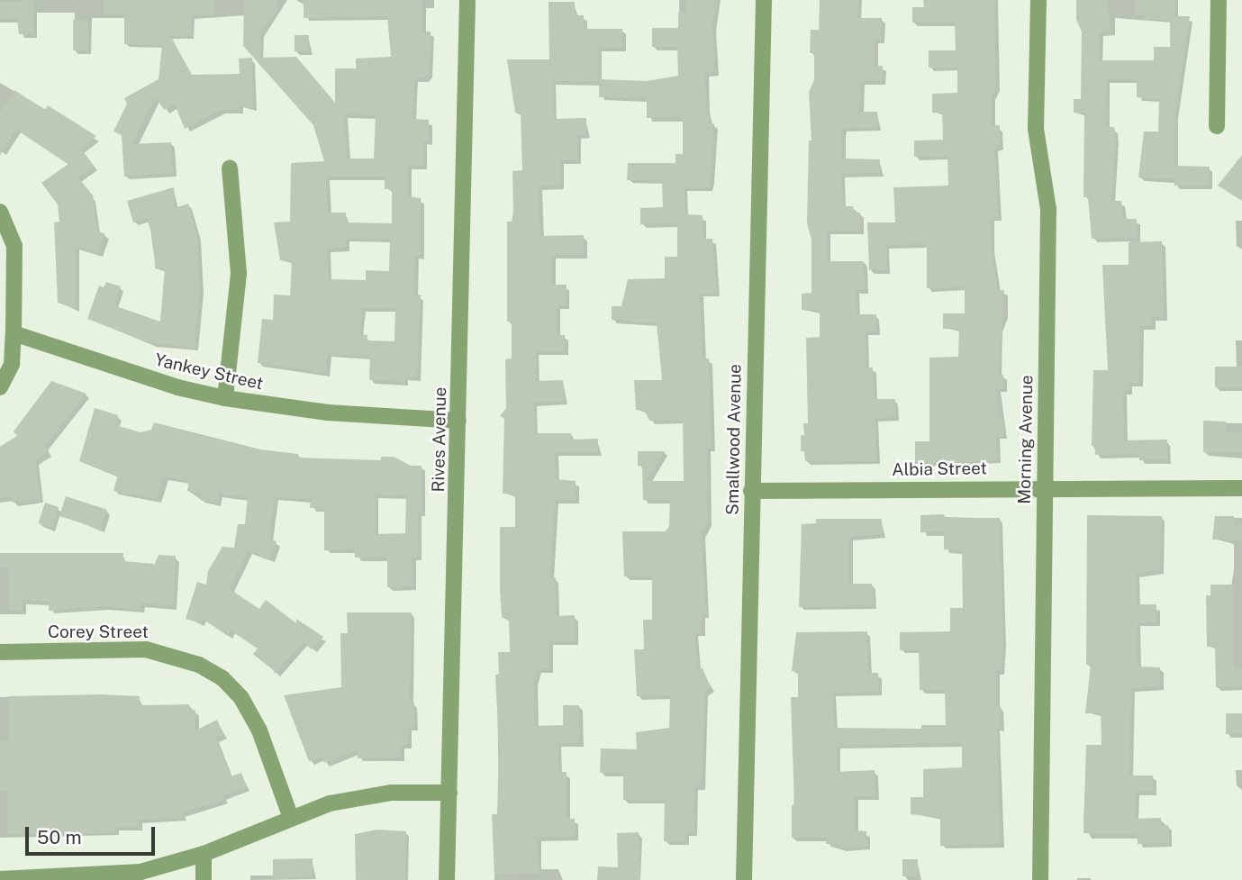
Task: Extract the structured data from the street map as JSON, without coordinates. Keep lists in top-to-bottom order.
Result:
{
  "streets": {
    "street": [
      "Yankey Street",
      "Rives Avenue",
      "Smallwood Avenue",
      "Morning Avenue",
      "Albia Street",
      "Corey Street"
    ]
  },
  "crossings": [
    ["Yankey Street", "Rives Avenue"],
    ["Smallwood Avenue", "Albia Street"],
    ["Morning Avenue", "Albia Street"]
  ],
  "scale_bar": "50 m"
}
